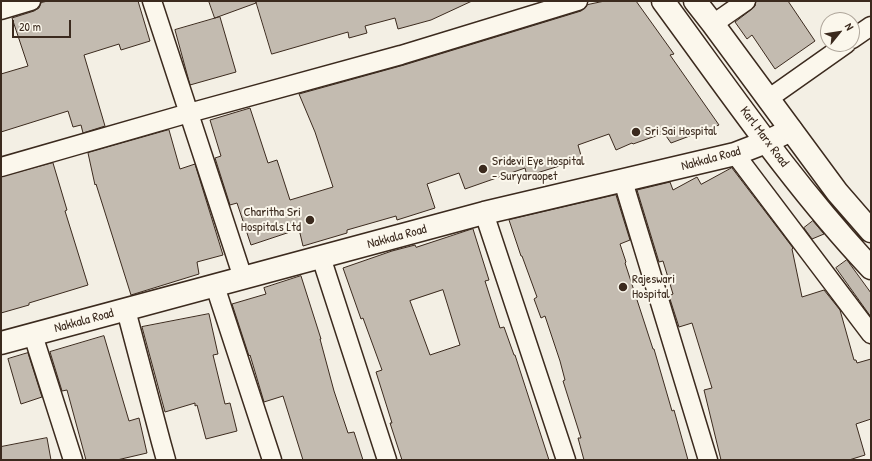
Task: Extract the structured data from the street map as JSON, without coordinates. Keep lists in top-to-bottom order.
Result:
{
  "streets": {
    "street": ["Karl Marx Road", "Nakkala Road"]
  },
  "crossings": [
    ["Karl Marx Road", "Nakkala Road"]
  ],
  "places": [
    "Sri Sai Hospital",
    "Sridevi Eye Hospital - Suryaraopet",
    "Charitha Sri Hospitals Ltd",
    "Rajeswari Hospital"
  ],
  "scale_bar": "20 m",
  "north": "top right"
}
